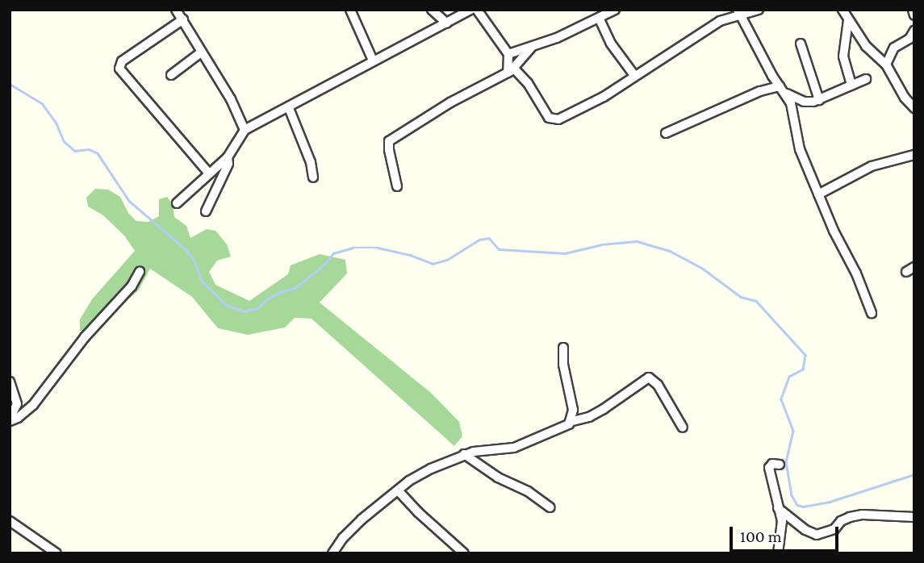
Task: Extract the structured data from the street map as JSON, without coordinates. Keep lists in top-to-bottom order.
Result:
{
  "scale_bar": "100 m"
}
